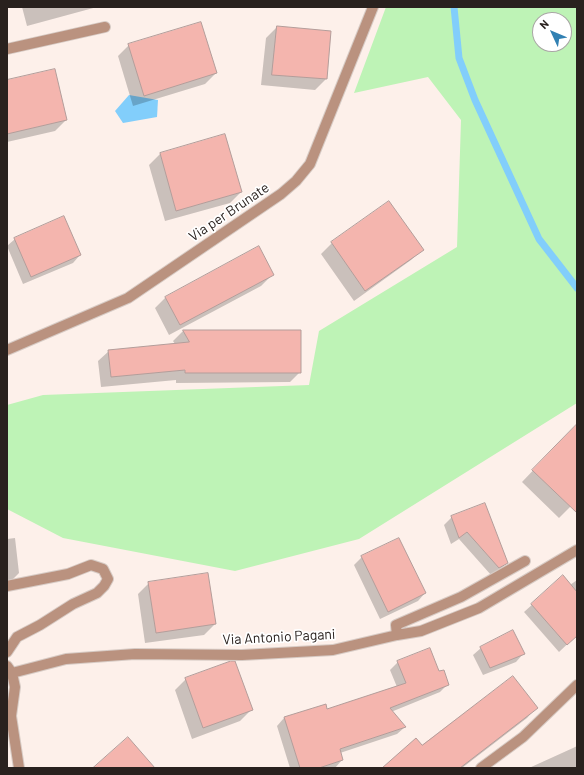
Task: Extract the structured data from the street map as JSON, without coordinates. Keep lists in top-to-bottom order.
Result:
{
  "streets": {
    "street": ["Via per Brunate", "Via Antonio Pagani"]
  },
  "north": "top left"
}
